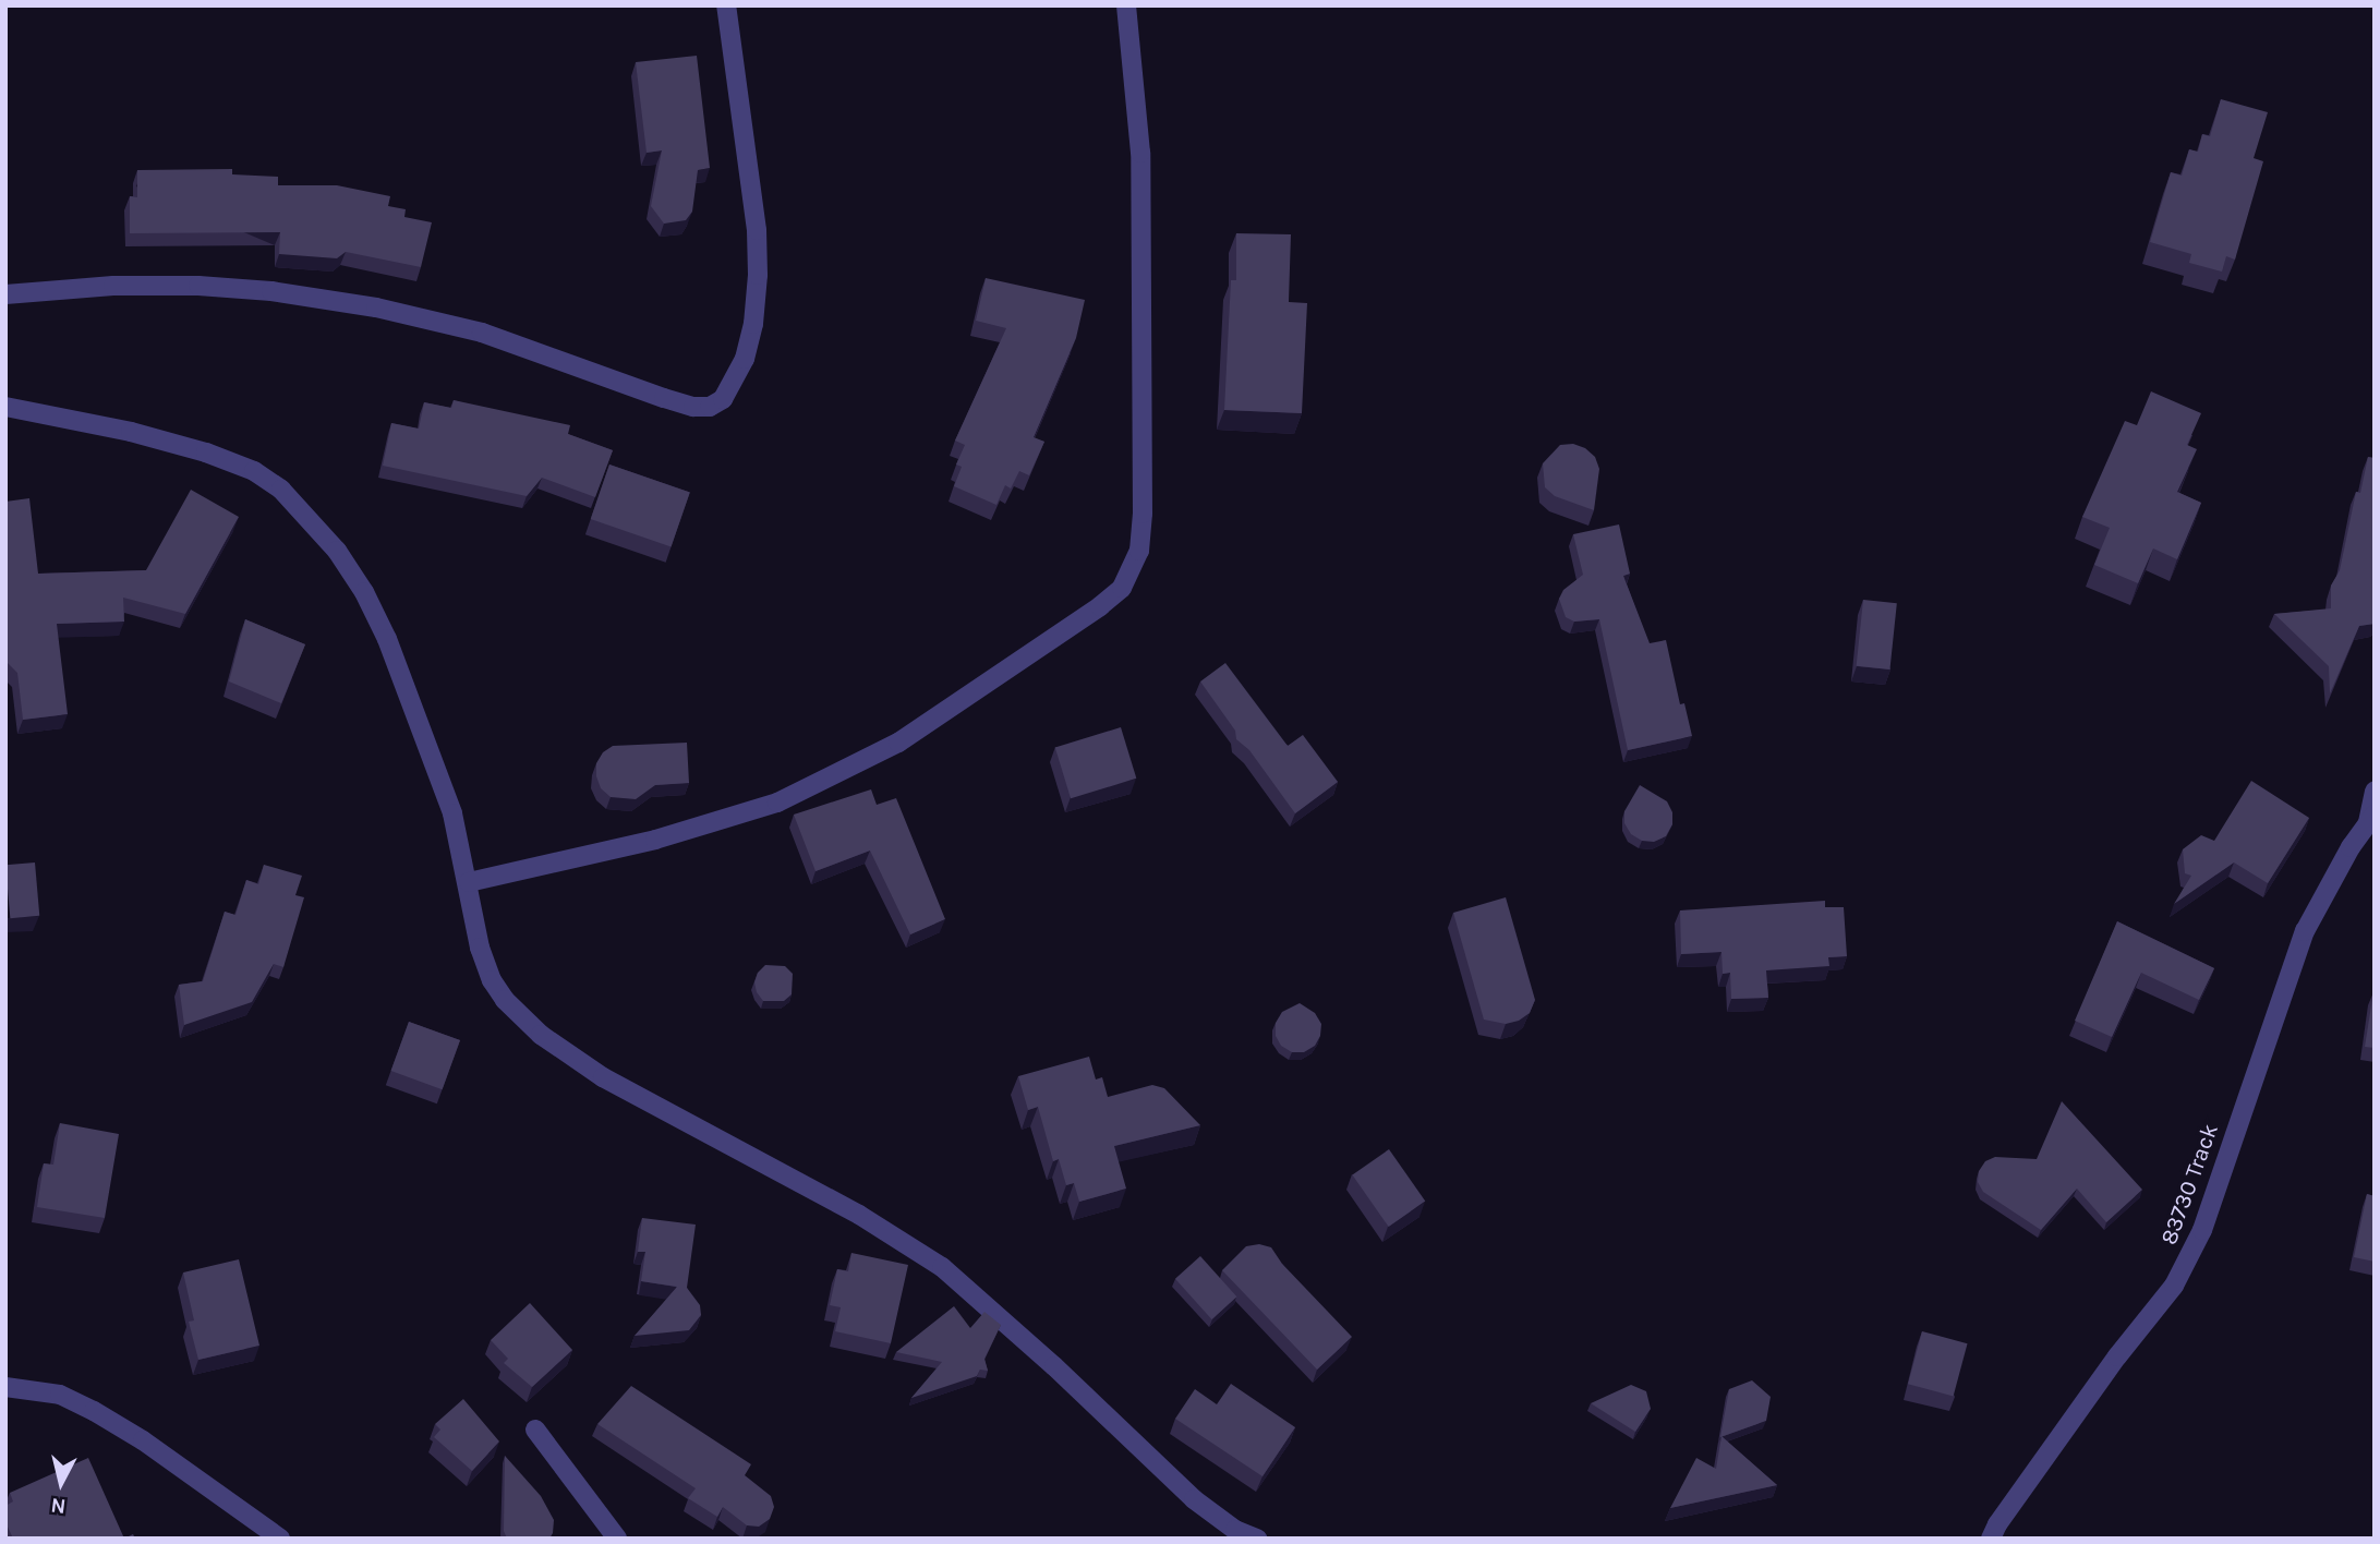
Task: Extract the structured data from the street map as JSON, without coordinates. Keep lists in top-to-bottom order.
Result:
{
  "streets": {
    "street": ["83730 Track"]
  },
  "north": "bottom"
}
